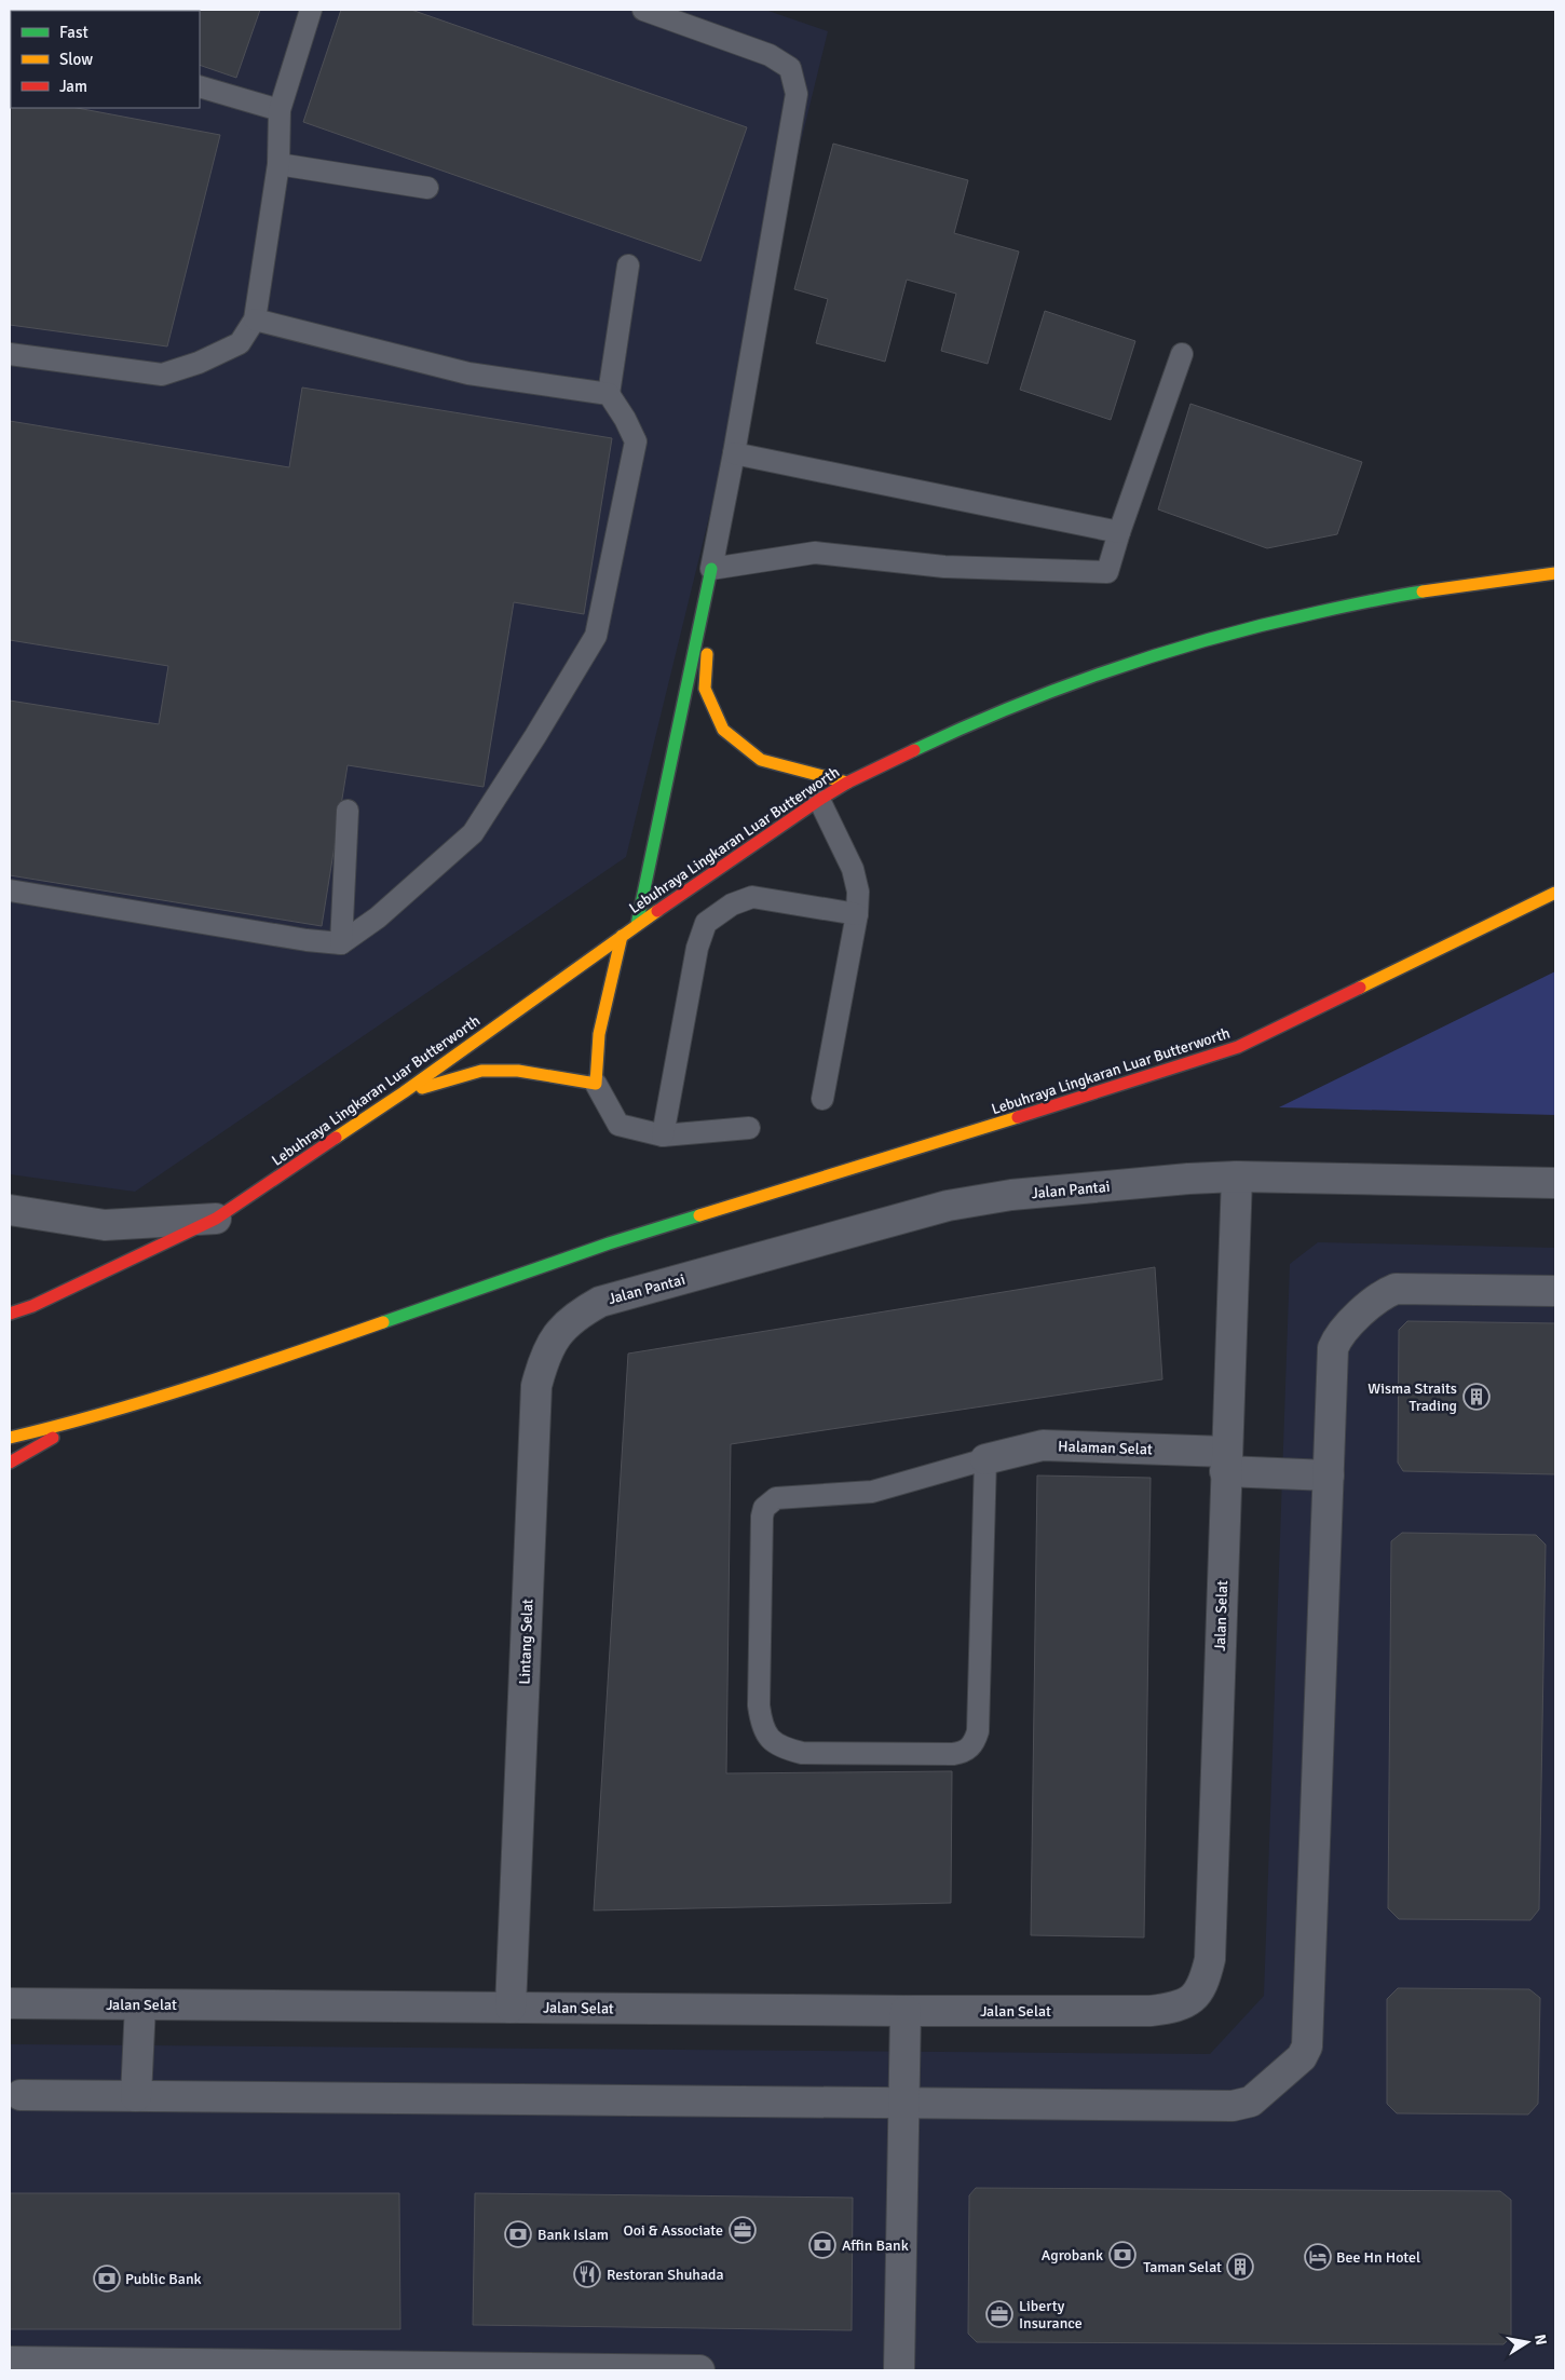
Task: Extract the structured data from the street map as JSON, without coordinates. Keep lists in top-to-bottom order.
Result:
{
  "streets": {
    "highway": ["Lebuhraya Lingkaran Luar Butterworth"],
    "street": [
      "Jalan Pantai",
      "Halaman Selat",
      "Jalan Selat",
      "Lintang Selat"
    ]
  },
  "crossings": [
    ["Jalan Pantai", "Jalan Selat"],
    ["Jalan Pantai", "Lintang Selat"],
    ["Halaman Selat", "Jalan Selat"],
    ["Jalan Selat", "Lintang Selat"]
  ],
  "places": {
    "building": ["Wisma Straits Trading", "Taman Selat"],
    "office": ["Ooi & Associate", "Liberty Insurance"],
    "bank": [
      "Bank Islam",
      "Affin Bank",
      "Agrobank",
      "Public Bank"
    ],
    "hotel": ["Bee Hn Hotel"],
    "restaurant": ["Restoran Shuhada"]
  },
  "legend": ["Fast", "Slow", "Jam"],
  "north": "right"
}
